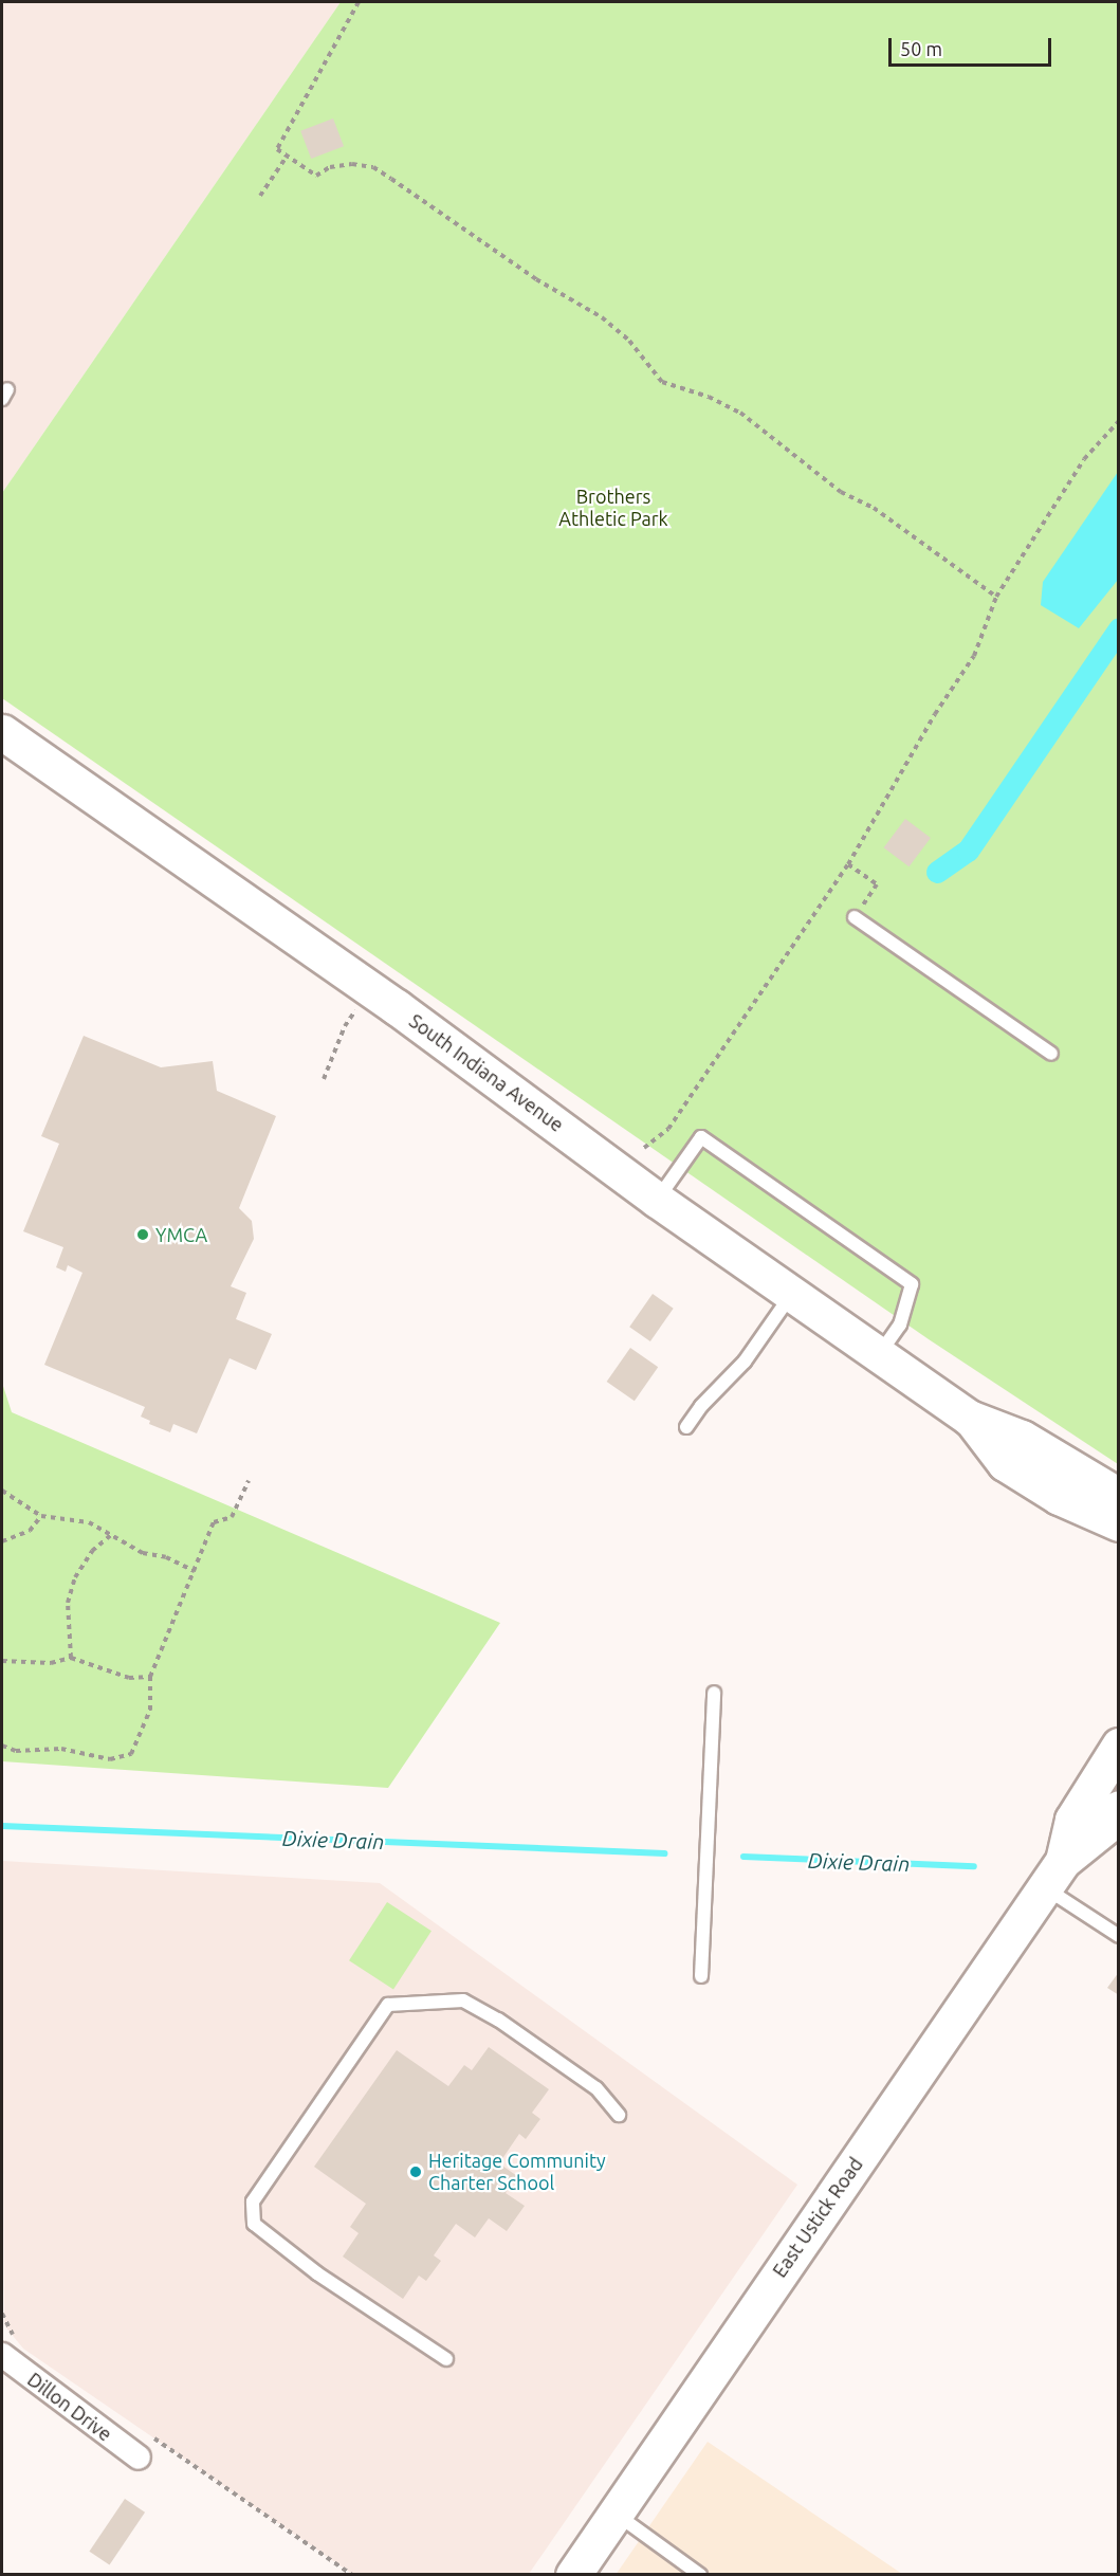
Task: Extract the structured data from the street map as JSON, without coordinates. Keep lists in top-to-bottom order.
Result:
{
  "streets": {
    "main road": ["South Indiana Avenue", "East Ustick Road"],
    "street": ["Dillon Drive"]
  },
  "water": ["Dixie Drain"],
  "parks": ["Brothers Athletic Park"],
  "places": ["YMCA", "Heritage Community Charter School"],
  "scale_bar": "50 m"
}
